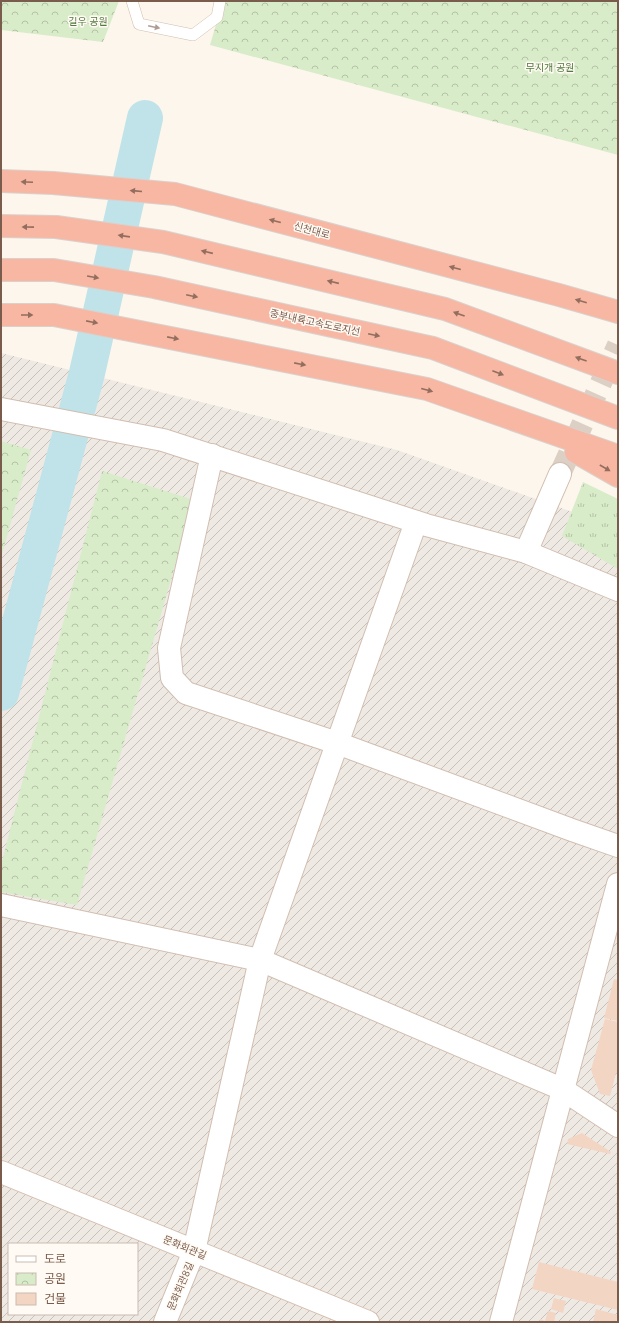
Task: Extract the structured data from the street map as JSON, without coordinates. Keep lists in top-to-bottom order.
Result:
{
  "streets": {
    "highway": ["신천대로", "중부내륙고속도로지선"],
    "street": ["문화회관길", "문화회관8길"]
  },
  "crossings": [
    ["문화회관길", "문화회관8길"]
  ],
  "parks": ["길우 공원", "무지개 공원"],
  "legend": ["도로", "공원", "건물"]
}
